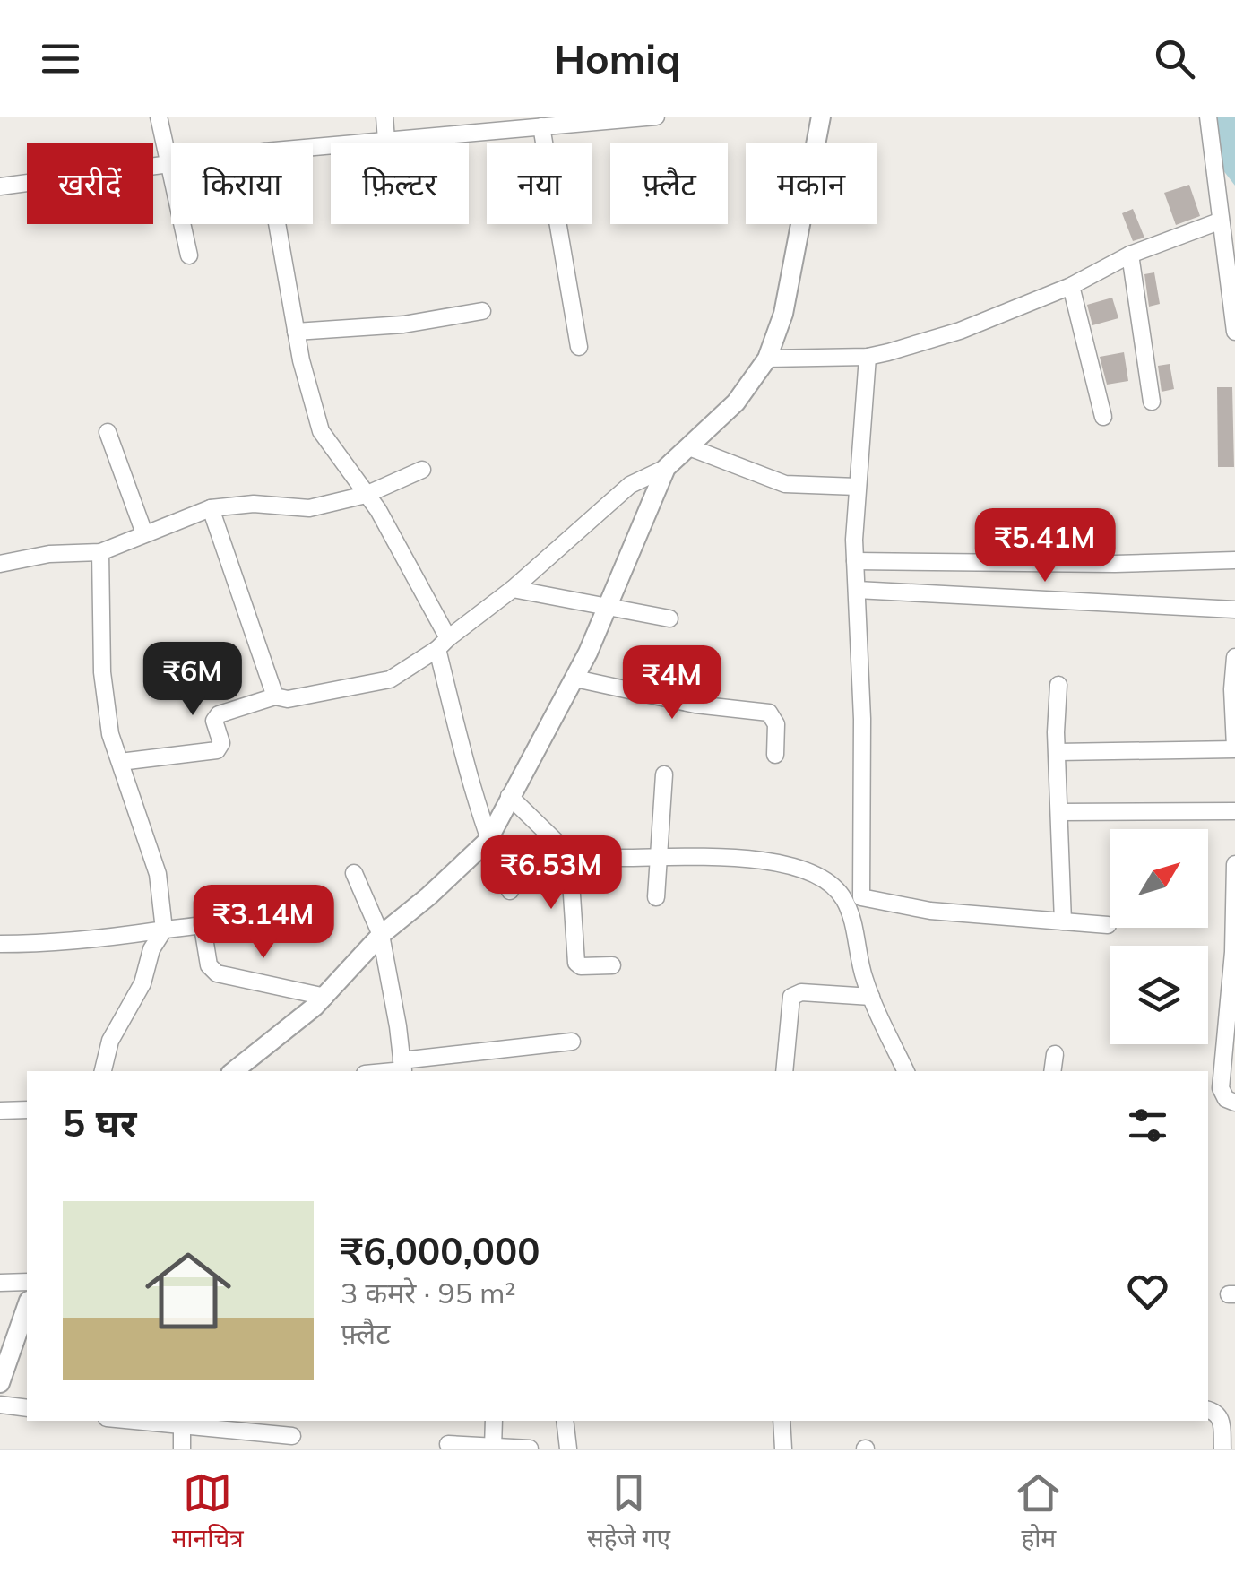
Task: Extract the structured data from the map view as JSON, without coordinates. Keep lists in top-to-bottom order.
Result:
{
  "north": "top right",
  "page": {
    "header": "Homiq",
    "chip": [
      "खरीदें",
      "किराया",
      "फ़िल्टर",
      "नया",
      "फ़्लैट",
      "मकान"
    ],
    "price": [
      "₹5.41M",
      "₹6M",
      "₹4M",
      "₹6.53M",
      "₹3.14M"
    ],
    "heading": "5 घर",
    "list": [
      {
        "name": "₹6,000,000",
        "note": "3 कमरे · 95 m² · फ़्लैट"
      }
    ],
    "tabs": ["मानचित्र", "सहेजे गए", "होम"]
  }
}
